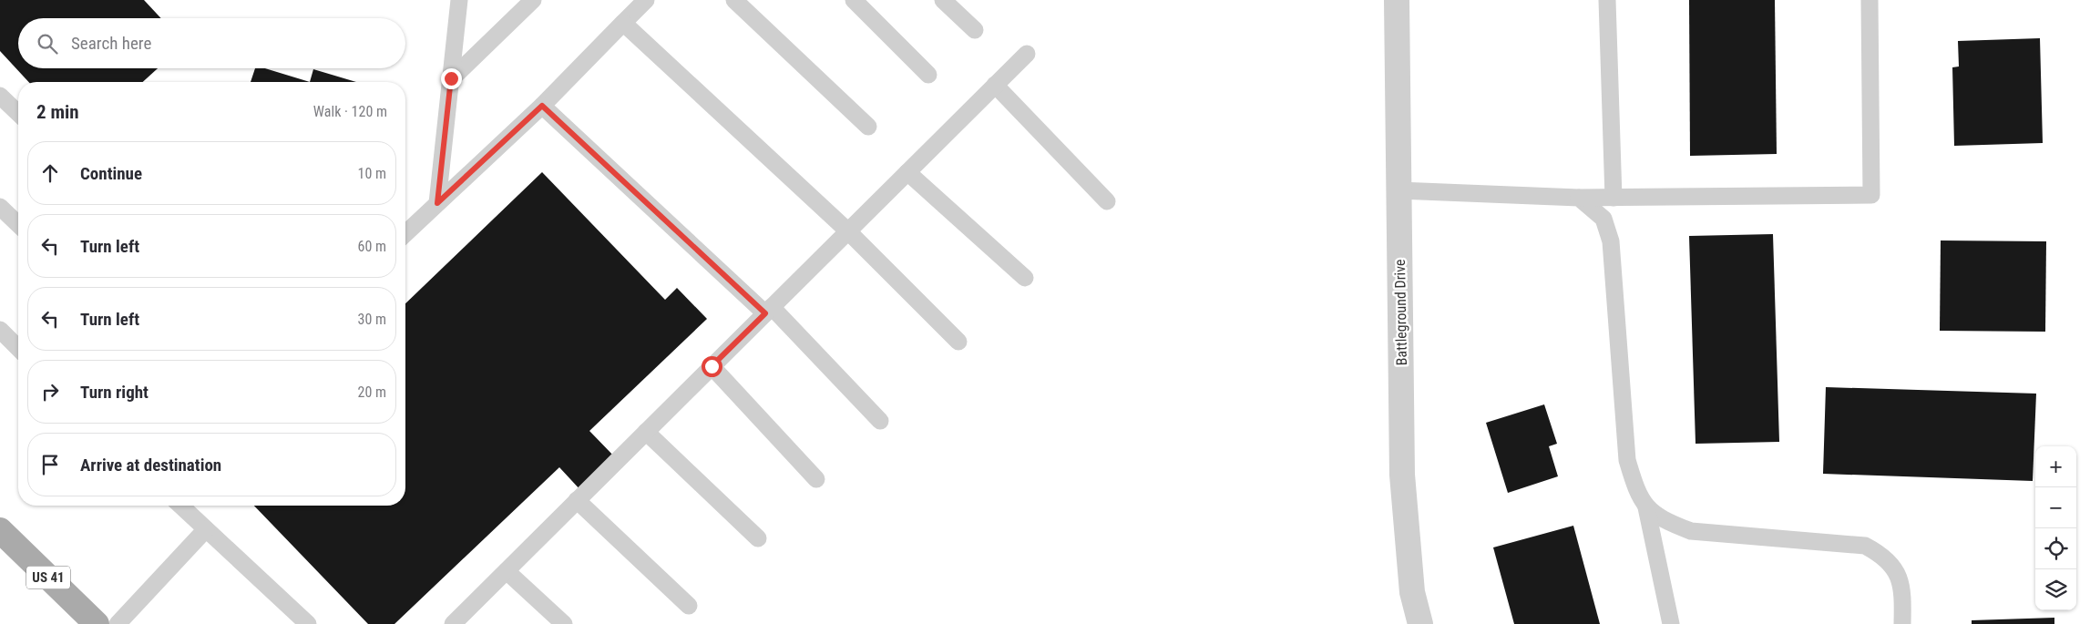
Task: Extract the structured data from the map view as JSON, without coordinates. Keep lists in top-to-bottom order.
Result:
{
  "streets": {
    "main road": ["US 41"],
    "street": ["Battleground Drive"]
  },
  "page": {
    "search": "Search here",
    "heading": ["2 min", "Walk · 120 m"],
    "list": [
      ["Continue", "10 m"],
      ["Turn left", "60 m"],
      ["Turn left", "30 m"],
      ["Turn right", "20 m"],
      "Arrive at destination"
    ],
    "map_buttons": ["+", "−"]
  }
}
